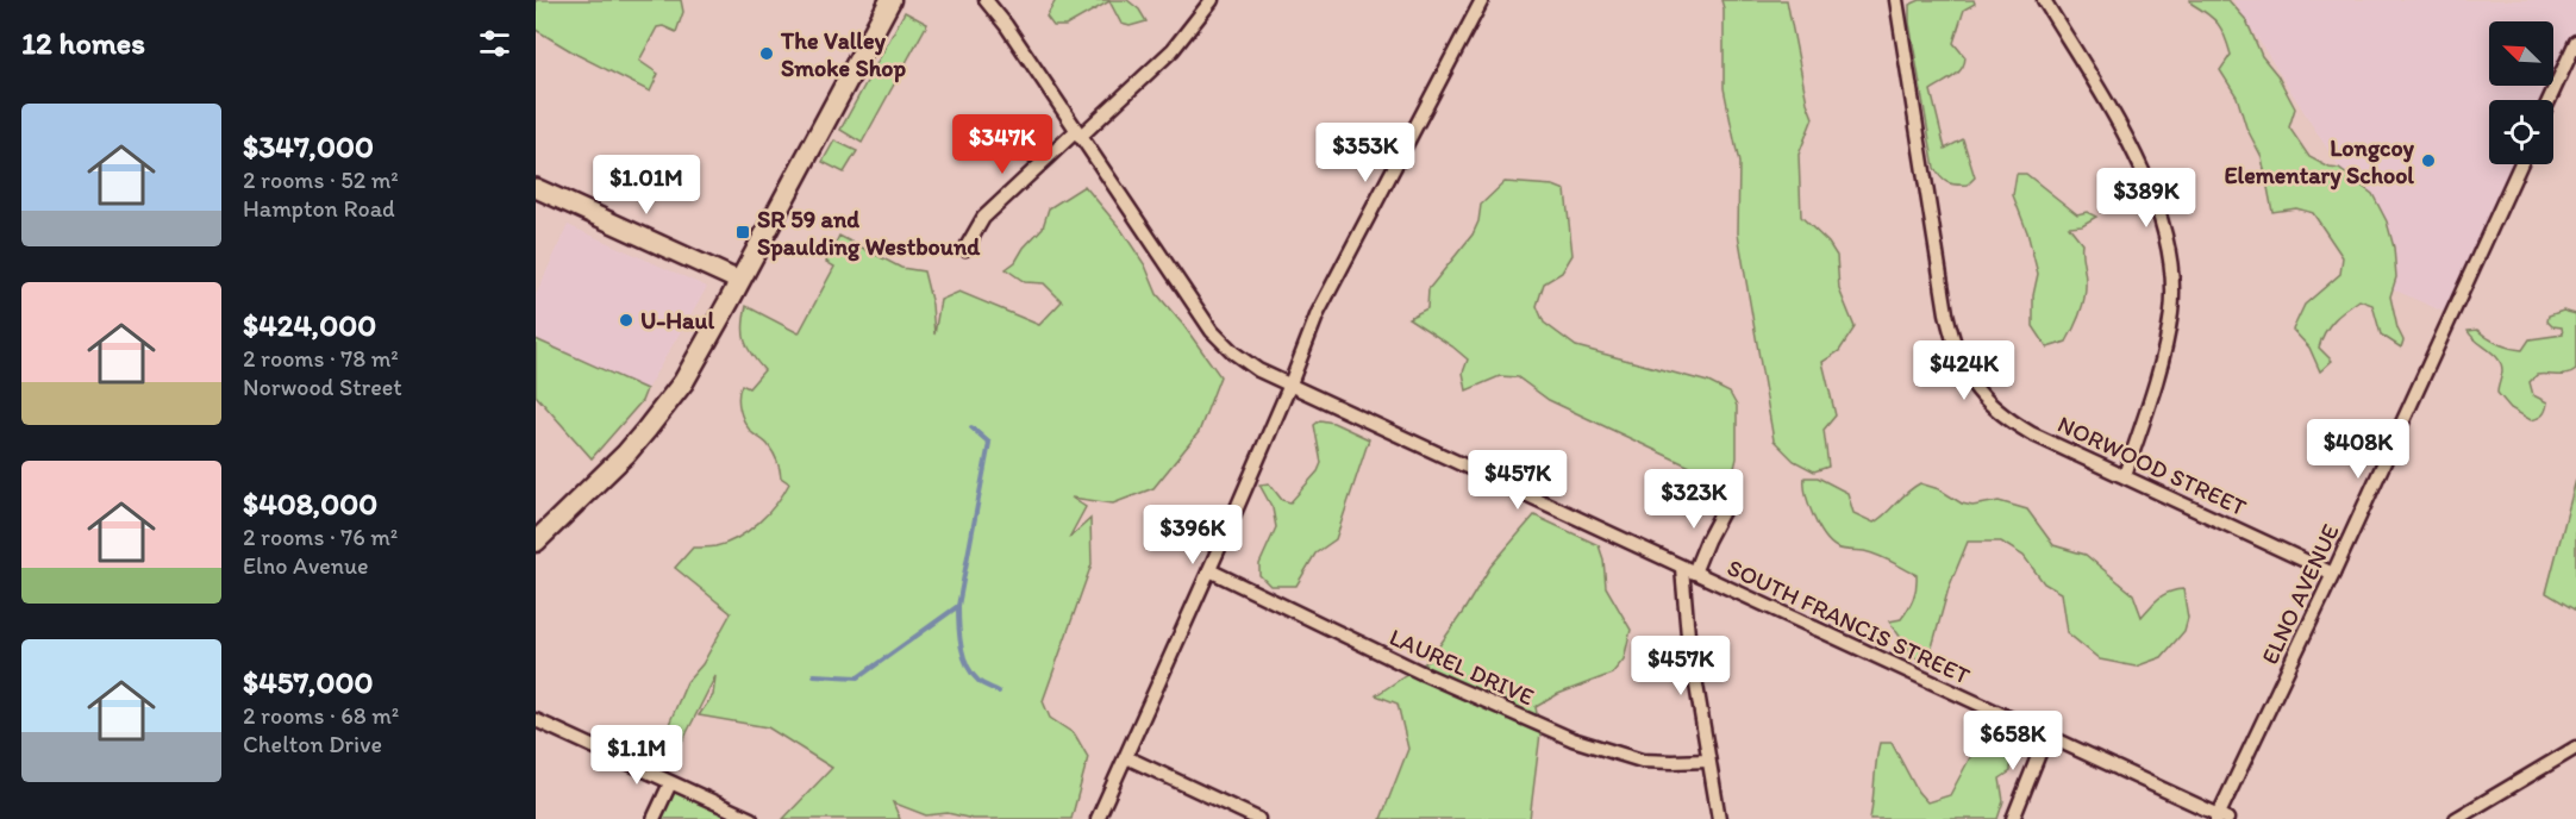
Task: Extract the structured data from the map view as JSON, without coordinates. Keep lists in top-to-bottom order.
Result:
{
  "streets": {
    "street": [
      "NORWOOD STREET",
      "ELNO AVENUE",
      "SOUTH FRANCIS STREET",
      "LAUREL DRIVE"
    ]
  },
  "crossings": [
    ["NORWOOD STREET", "ELNO AVENUE"],
    ["ELNO AVENUE", "SOUTH FRANCIS STREET"]
  ],
  "places": {
    "other": ["The Valley Smoke Shop", "Longcoy Elementary School", "U-Haul"],
    "transit": ["SR 59 and Spaulding Westbound"]
  },
  "north": "top left",
  "page": {
    "heading": "12 homes",
    "list": [
      {
        "name": "$347,000",
        "note": "2 rooms · 52 m² · Hampton Road"
      },
      {
        "name": "$424,000",
        "note": "2 rooms · 78 m² · Norwood Street"
      },
      {
        "name": "$408,000",
        "note": "2 rooms · 76 m² · Elno Avenue"
      },
      {
        "name": "$457,000",
        "note": "2 rooms · 68 m² · Chelton Drive"
      }
    ],
    "price": [
      "$347K",
      "$353K",
      "$1.01M",
      "$389K",
      "$424K",
      "$408K",
      "$457K",
      "$323K",
      "$396K",
      "$457K",
      "$658K",
      "$1.1M"
    ]
  }
}
